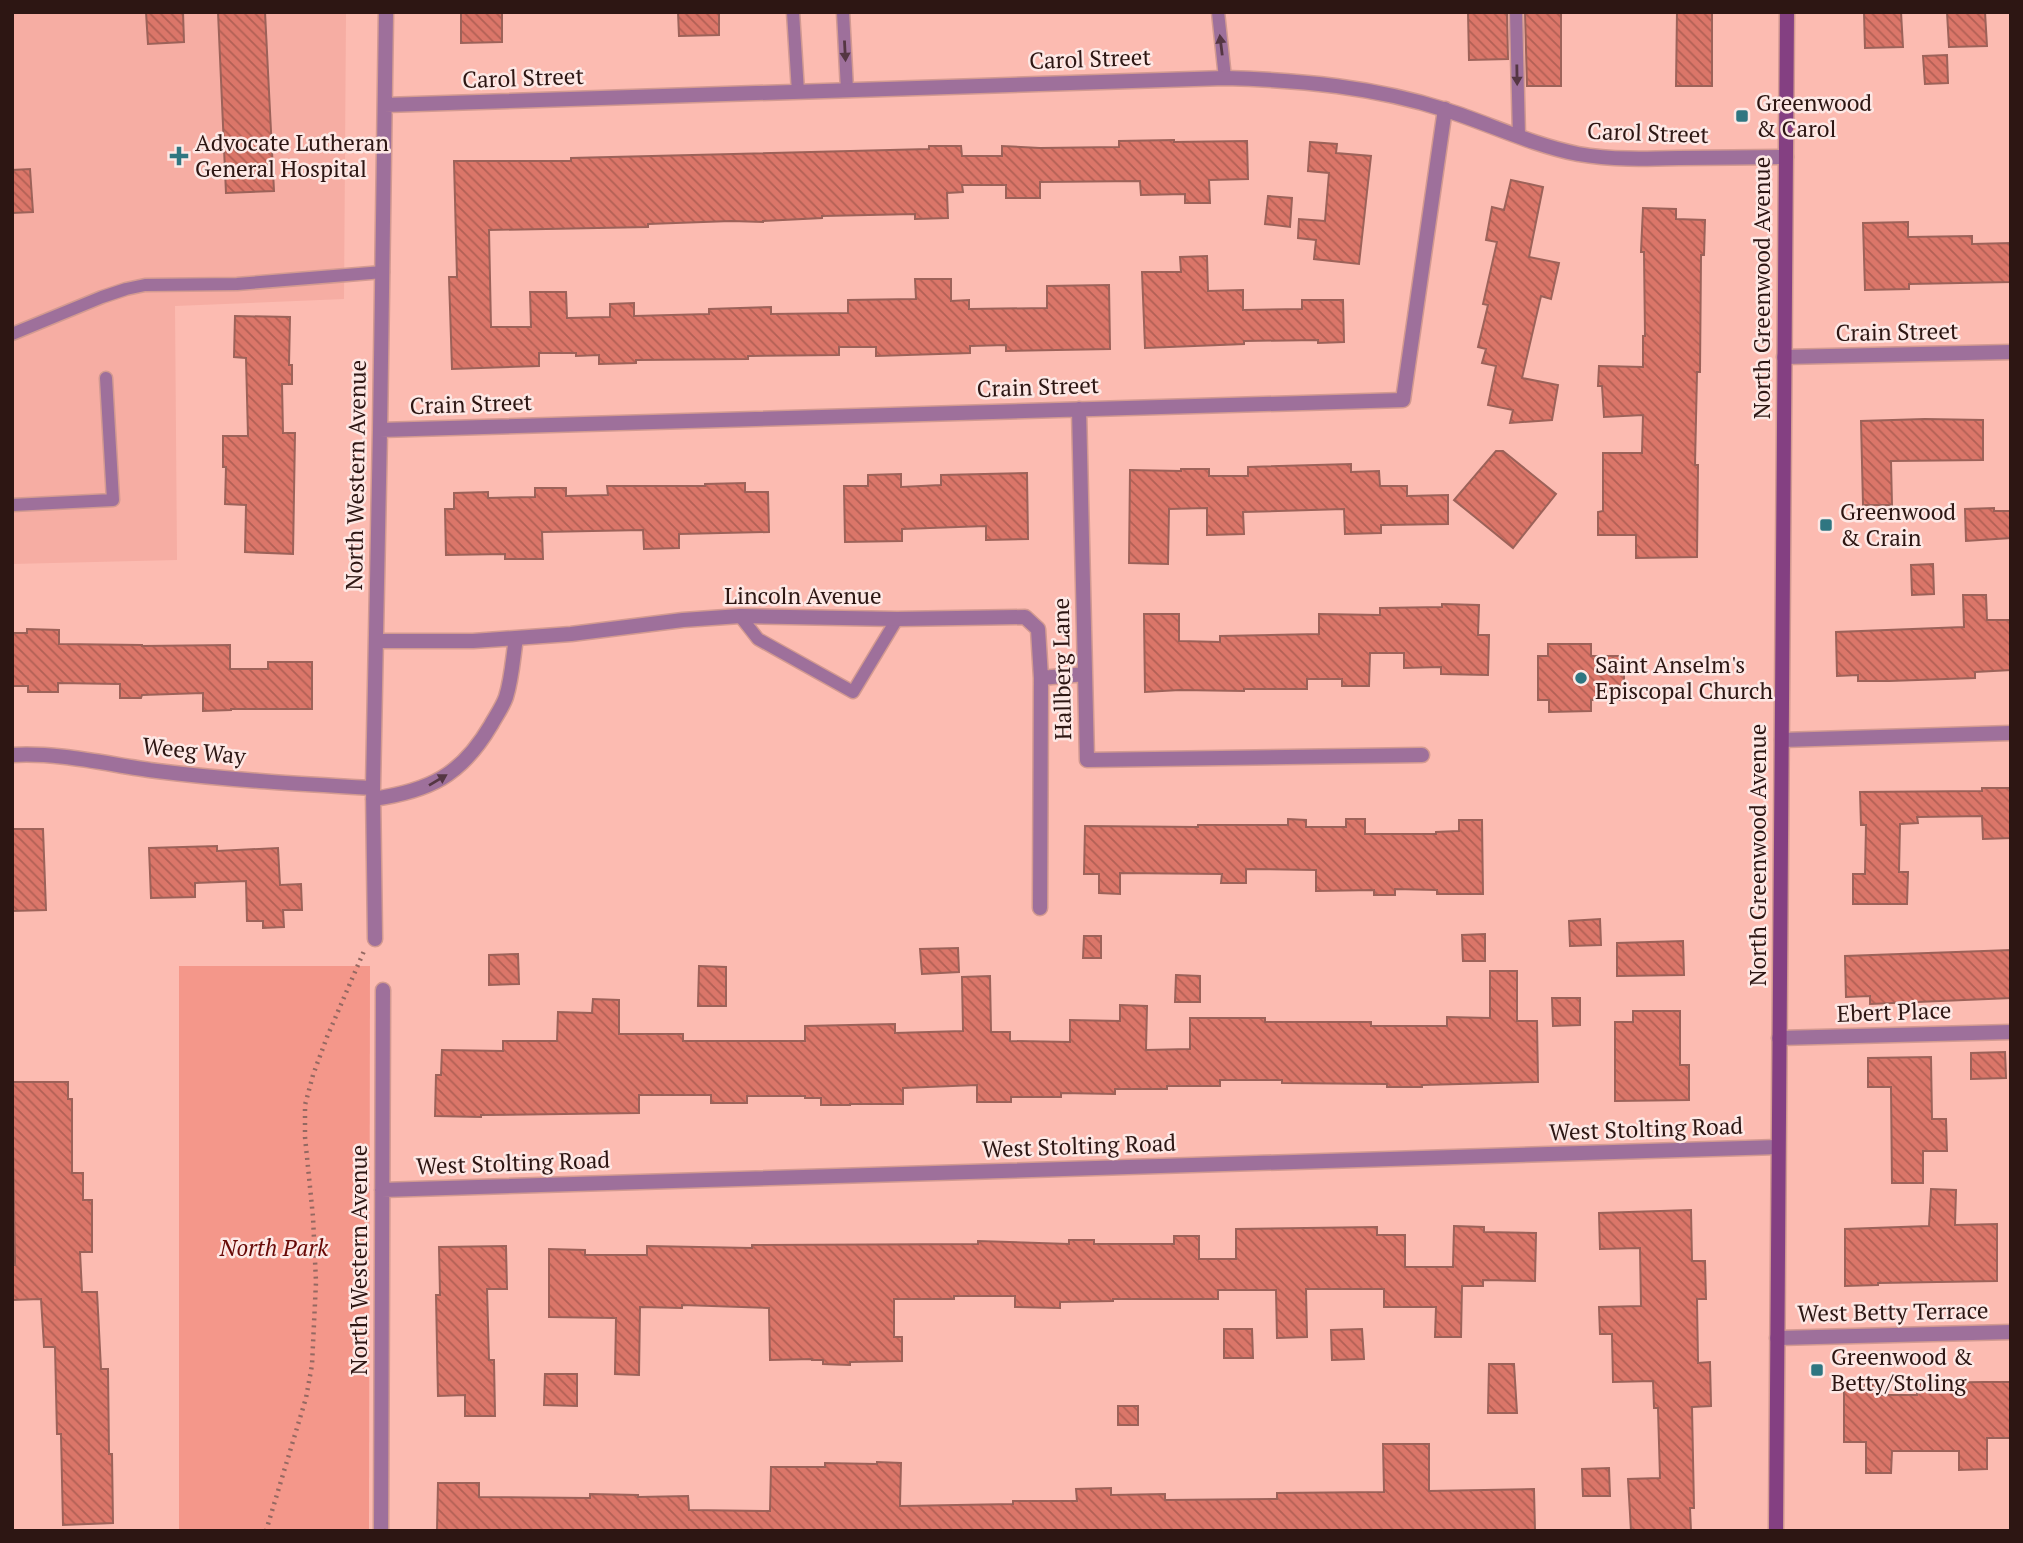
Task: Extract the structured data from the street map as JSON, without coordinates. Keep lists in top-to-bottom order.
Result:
{
  "streets": {
    "main road": ["North Greenwood Avenue"],
    "street": [
      "Carol Street",
      "Crain Street",
      "North Western Avenue",
      "Lincoln Avenue",
      "Hallberg Lane",
      "Weeg Way",
      "Ebert Place",
      "West Stolting Road",
      "West Betty Terrace"
    ]
  },
  "crossings": [
    ["Carol Street", "North Greenwood Avenue"],
    ["Carol Street", "Crain Street"],
    ["Carol Street", "North Western Avenue"],
    ["North Greenwood Avenue", "Crain Street"],
    ["North Greenwood Avenue", "Ebert Place"],
    ["North Greenwood Avenue", "West Stolting Road"],
    ["North Greenwood Avenue", "West Betty Terrace"],
    ["Crain Street", "North Western Avenue"],
    ["Crain Street", "Hallberg Lane"],
    ["North Western Avenue", "Lincoln Avenue"],
    ["North Western Avenue", "Weeg Way"],
    ["North Western Avenue", "West Stolting Road"]
  ],
  "parks": ["North Park"],
  "places": {
    "transit": ["Greenwood & Carol", "Greenwood & Crain", "Greenwood & Betty/Stoling"],
    "health": ["Advocate Lutheran General Hospital"],
    "other": ["Saint Anselm's Episcopal Church"]
  }
}
